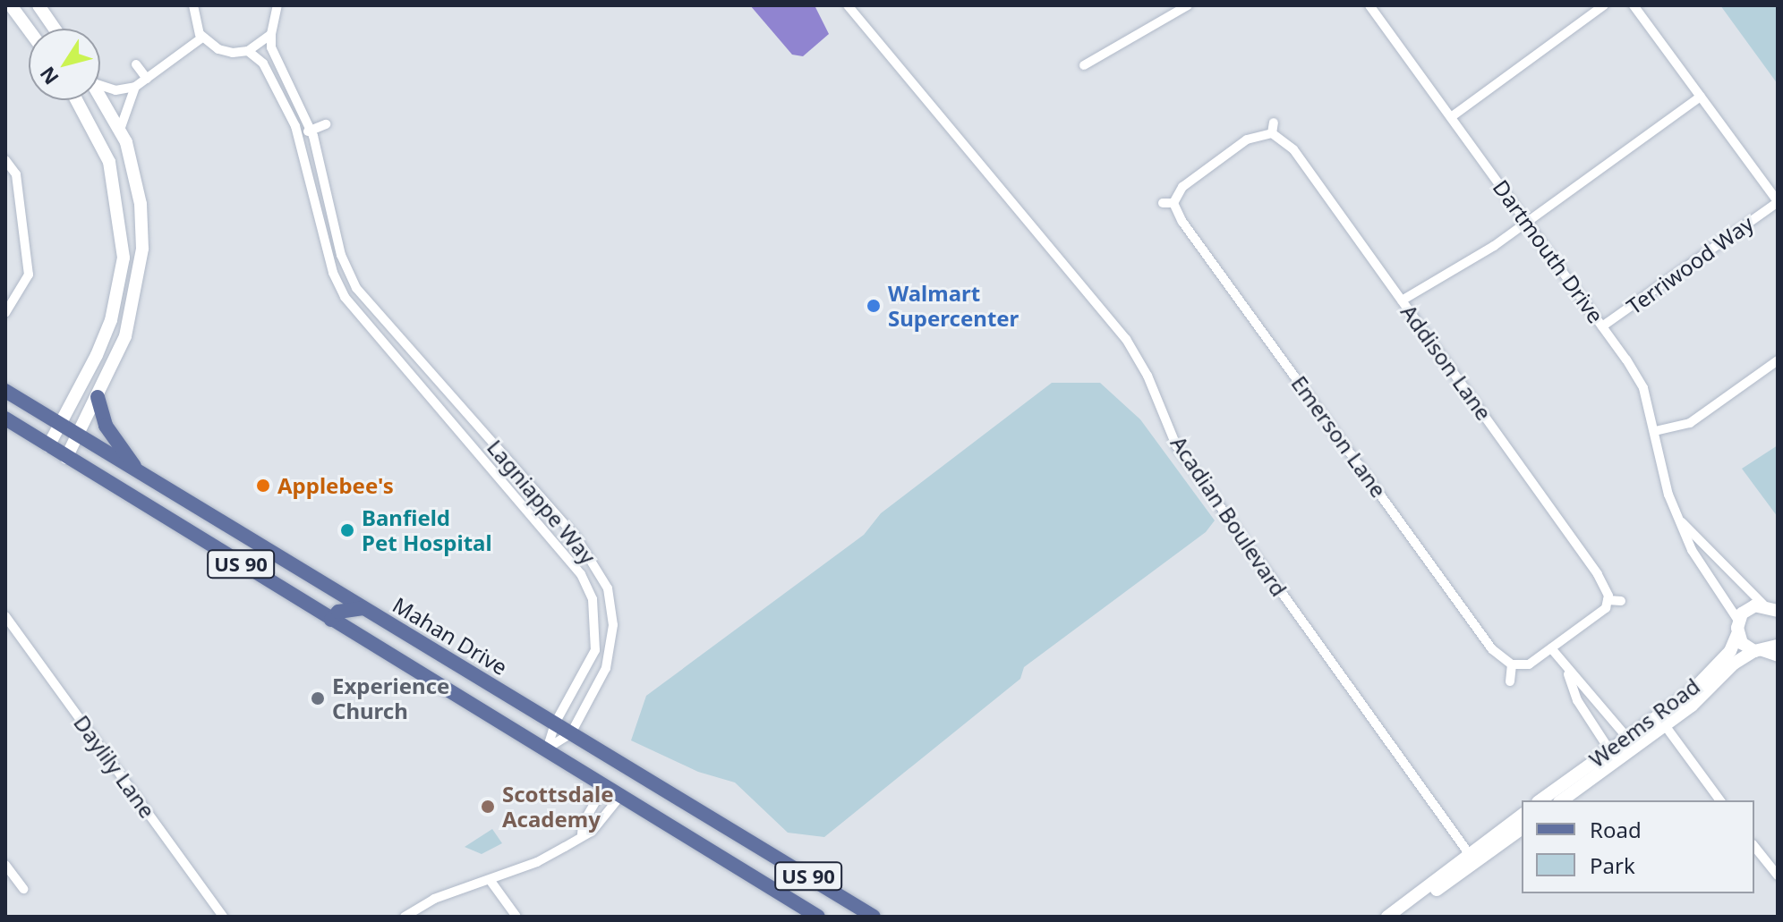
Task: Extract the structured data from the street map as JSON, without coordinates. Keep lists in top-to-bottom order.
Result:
{
  "streets": {
    "main road": ["US 90", "Mahan Drive"],
    "street": [
      "Dartmouth Drive",
      "Terriwood Way",
      "Addison Lane",
      "Emerson Lane",
      "Lagniappe Way",
      "Acadian Boulevard",
      "Weems Road",
      "Daylily Lane"
    ]
  },
  "crossings": [
    ["Dartmouth Drive", "Terriwood Way"],
    ["Dartmouth Drive", "Weems Road"],
    ["Lagniappe Way", "US 90"],
    ["Lagniappe Way", "Mahan Drive"]
  ],
  "places": [
    "Walmart Supercenter",
    "Applebee's",
    "Banfield Pet Hospital",
    "Experience Church",
    "Scottsdale Academy"
  ],
  "legend": ["Road", "Park"],
  "north": "bottom left"
}
